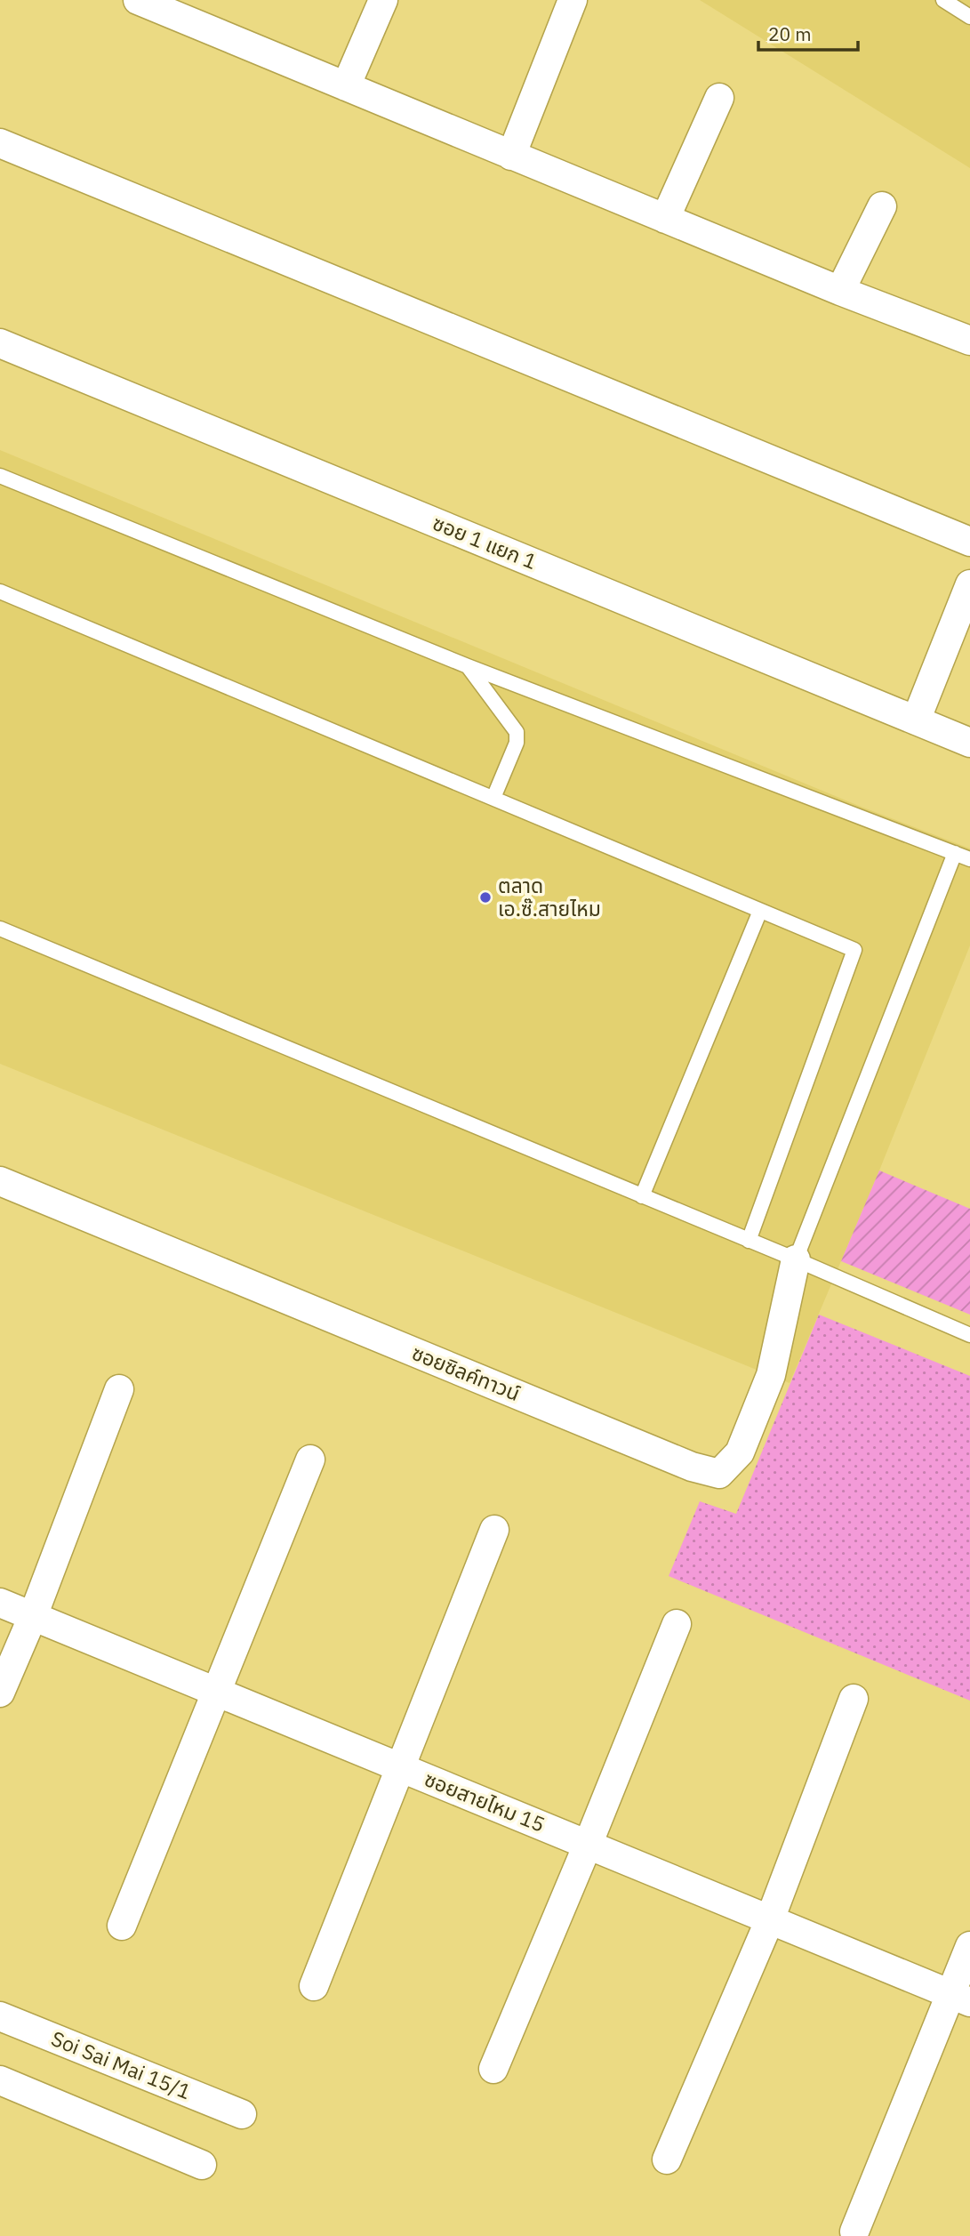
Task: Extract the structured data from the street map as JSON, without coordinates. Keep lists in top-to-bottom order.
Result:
{
  "streets": {
    "street": [
      "ซอย 1 แยก 1",
      "ซอยซิลค์ทาวน์",
      "ซอยสายไหม 15",
      "Soi Sai Mai 15/1"
    ]
  },
  "places": ["ตลาด เอ.ซ๊.สายไหม"],
  "scale_bar": "20 m"
}
